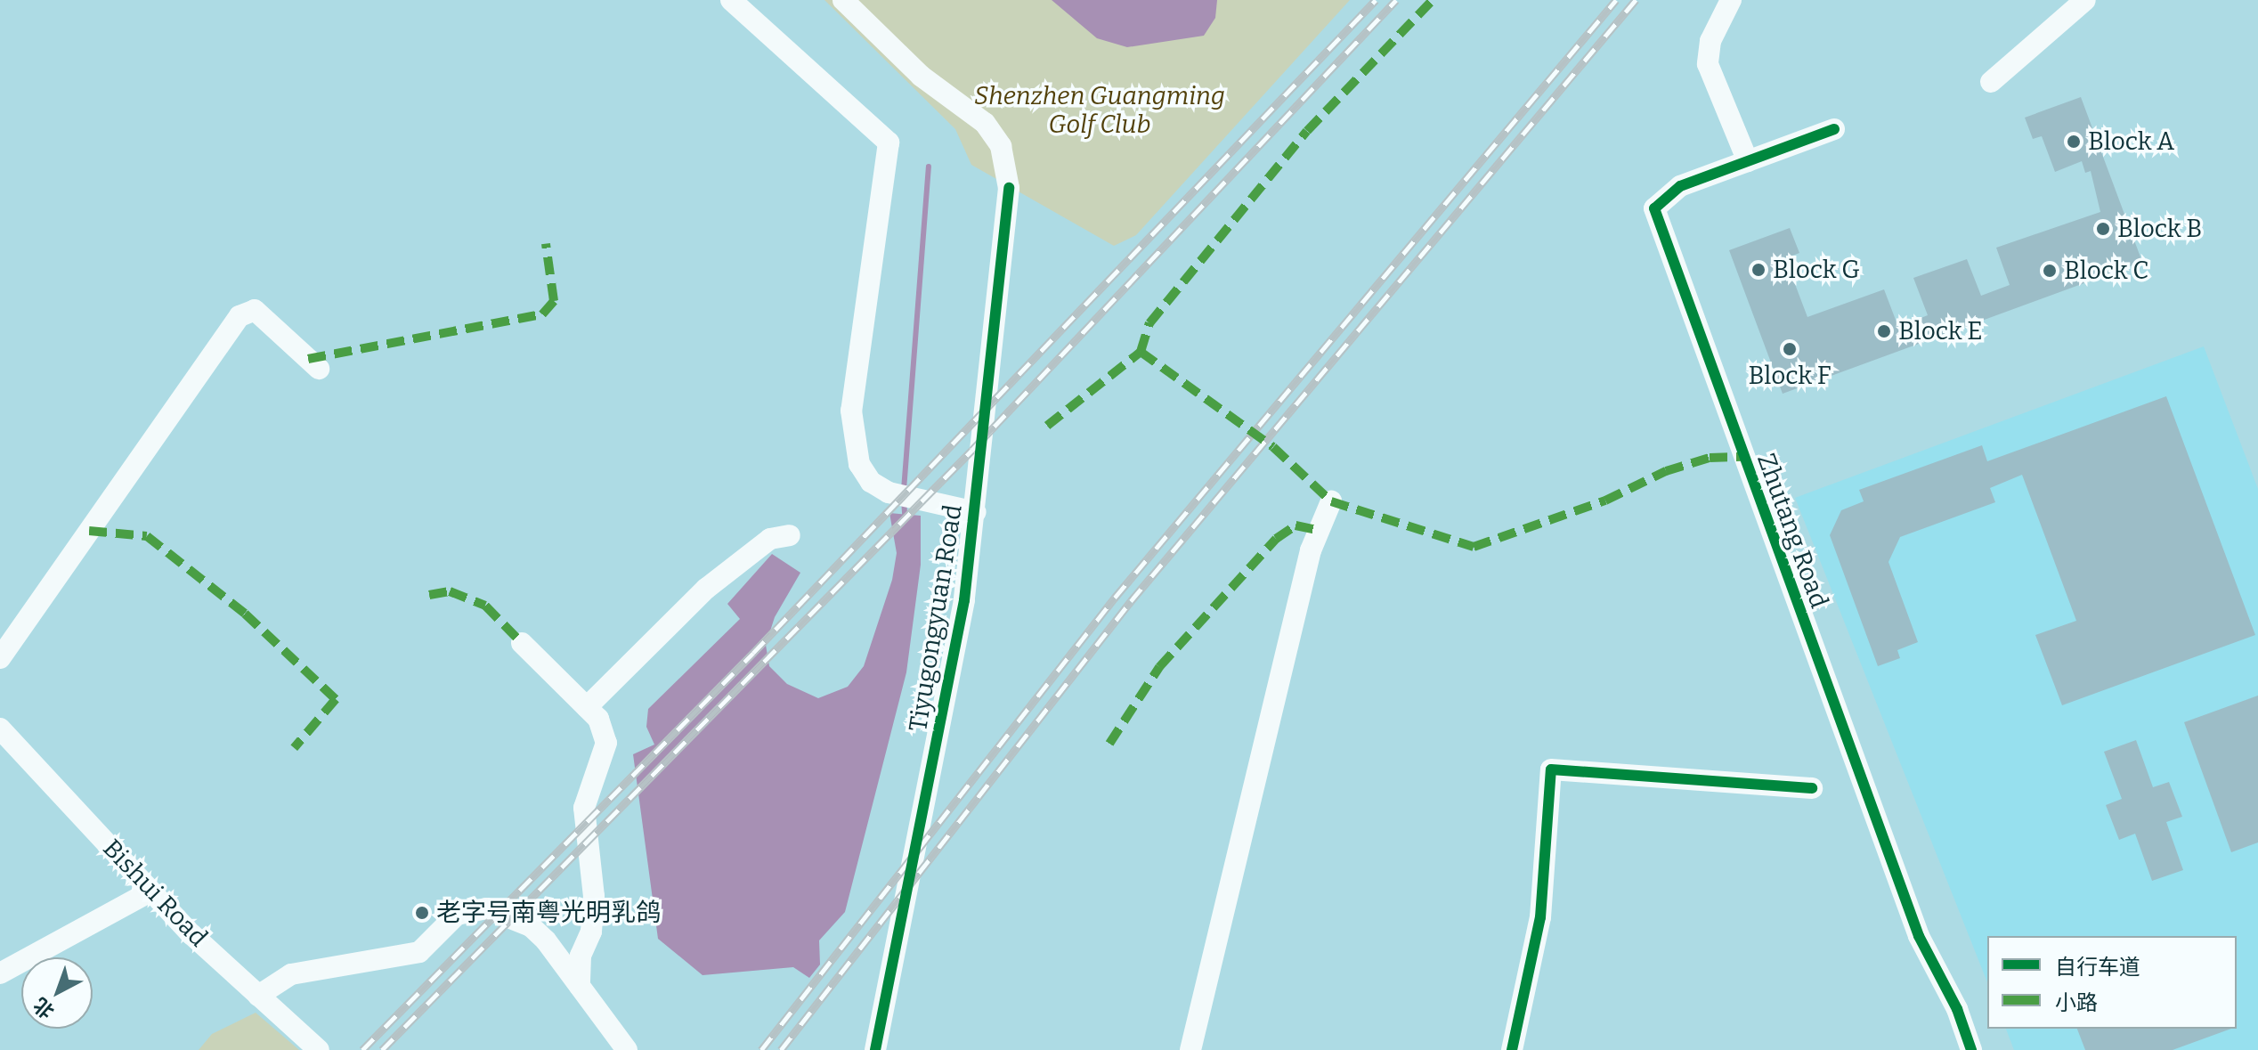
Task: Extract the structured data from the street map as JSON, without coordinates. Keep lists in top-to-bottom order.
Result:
{
  "streets": {
    "street": ["Zhutang Road", "Tiyugongyuan Road", "Bishui Road"]
  },
  "parks": ["Shenzhen Guangming Golf Club"],
  "places": [
    "Block A",
    "Block B",
    "Block G",
    "Block C",
    "Block E",
    "Block F",
    "老字号南粤光明乳鸽"
  ],
  "legend": ["自行车道", "小路"],
  "north": "bottom left"
}
